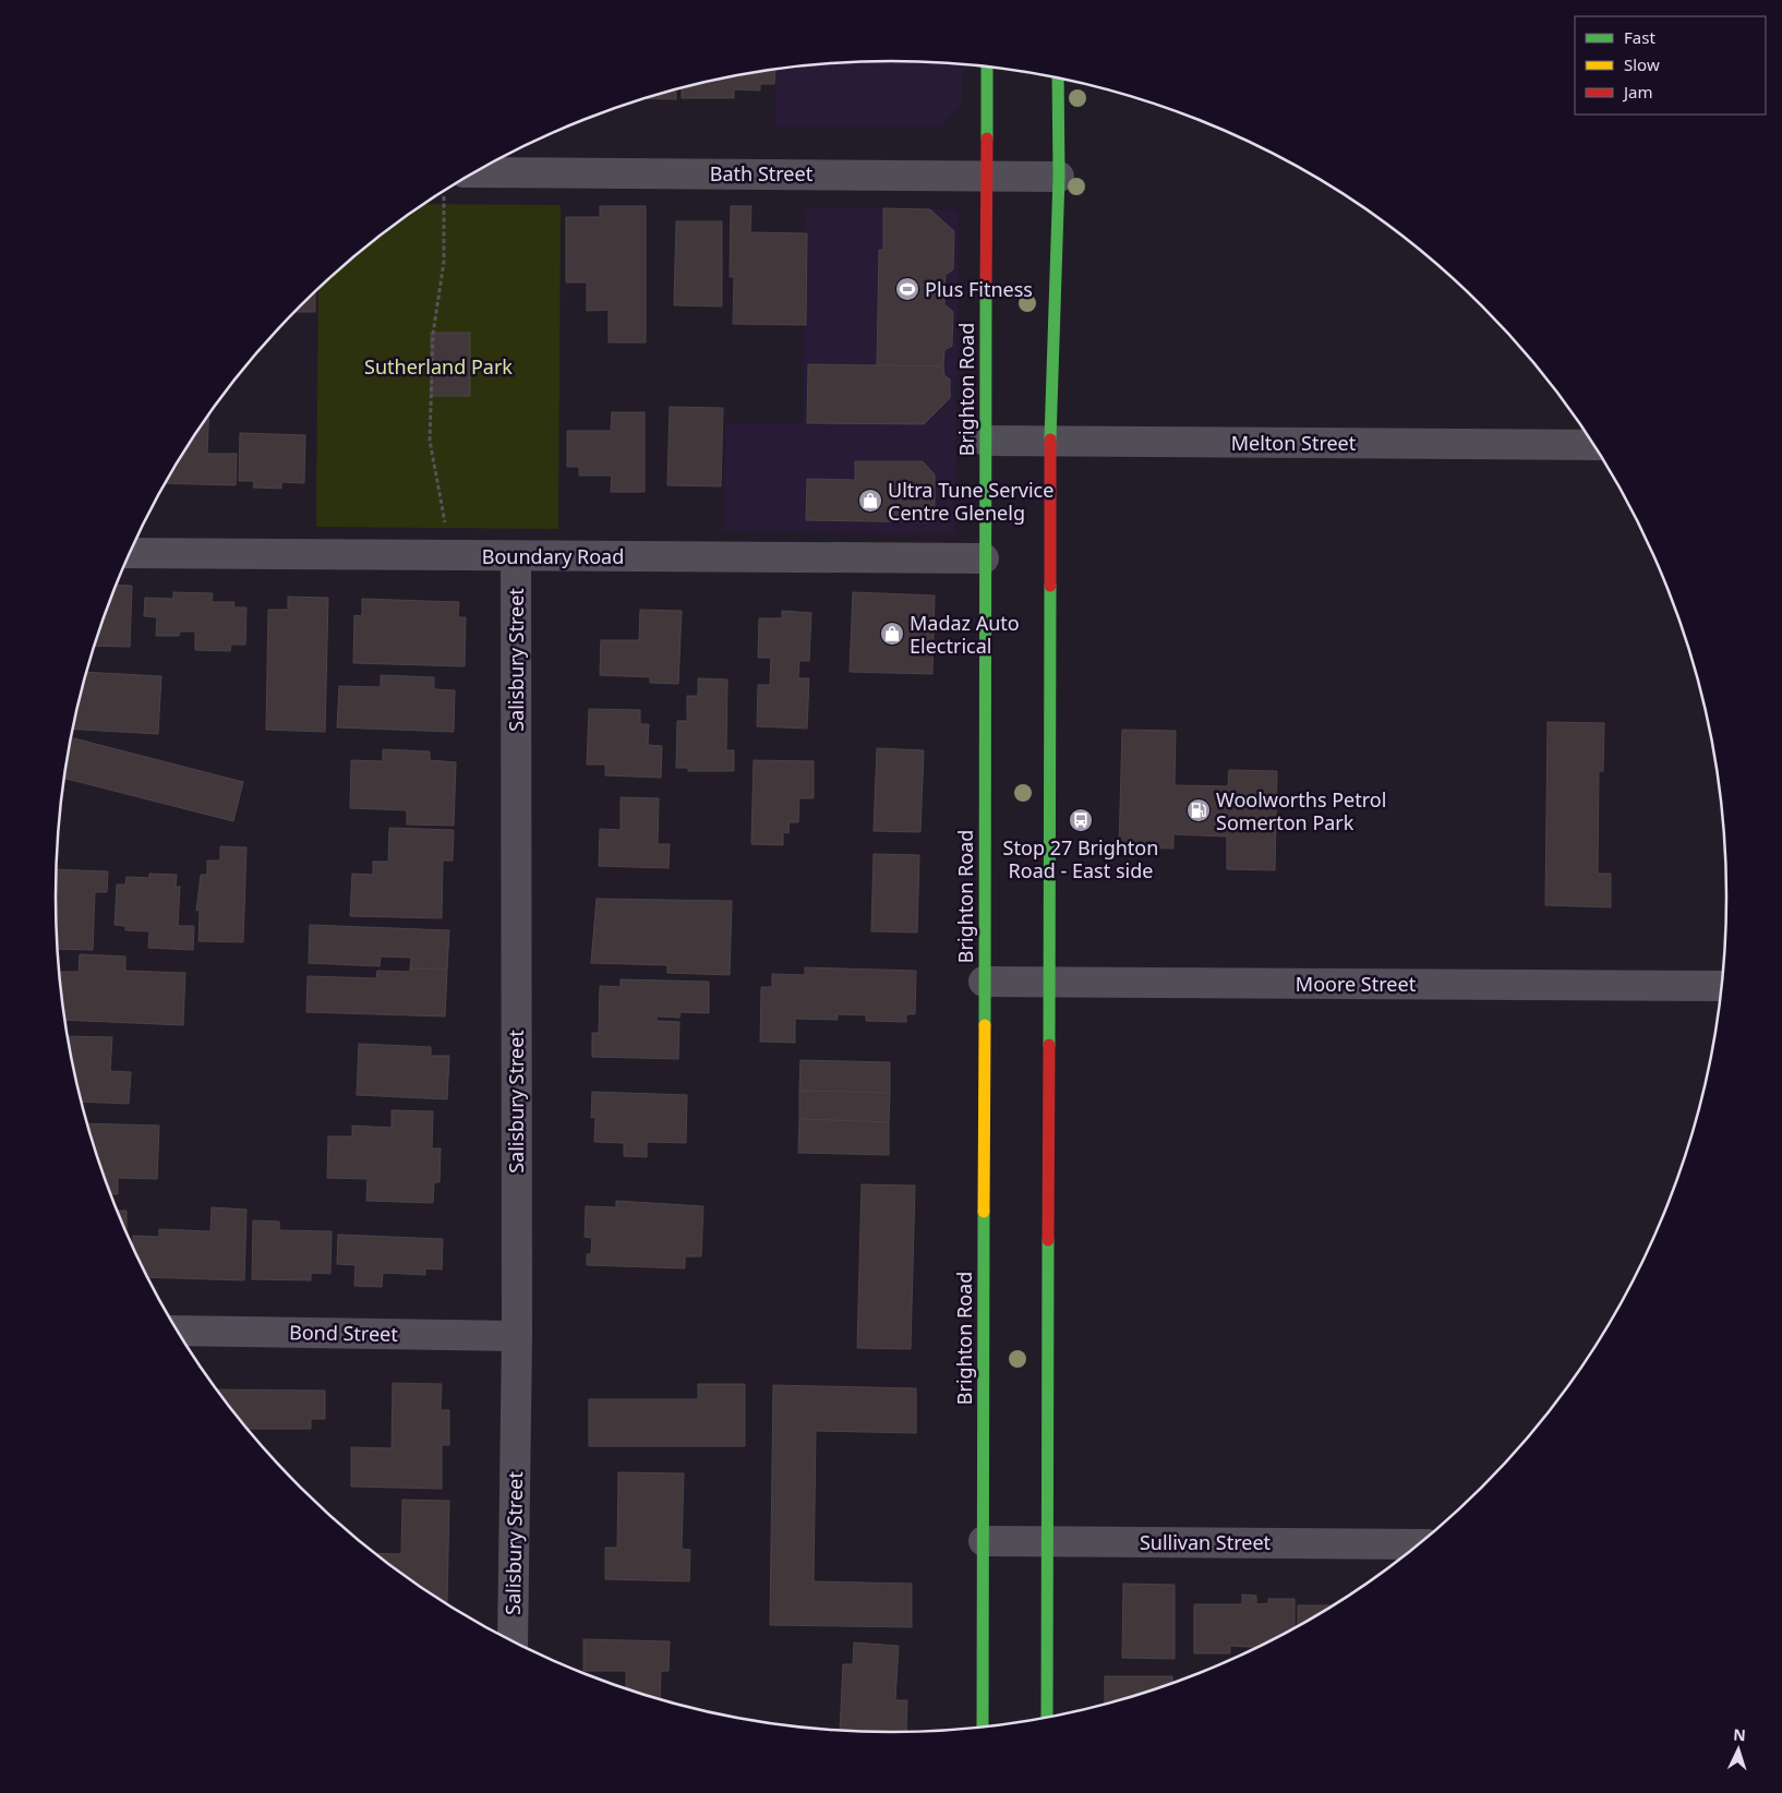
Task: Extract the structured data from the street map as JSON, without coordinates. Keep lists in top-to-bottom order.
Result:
{
  "streets": {
    "main road": ["Brighton Road"],
    "street": [
      "Bath Street",
      "Melton Street",
      "Boundary Road",
      "Salisbury Street",
      "Moore Street",
      "Bond Street",
      "Sullivan Street"
    ]
  },
  "crossings": [
    ["Bath Street", "Brighton Road"],
    ["Brighton Road", "Melton Street"],
    ["Brighton Road", "Boundary Road"],
    ["Brighton Road", "Moore Street"],
    ["Brighton Road", "Sullivan Street"],
    ["Boundary Road", "Salisbury Street"],
    ["Salisbury Street", "Bond Street"]
  ],
  "parks": ["Sutherland Park"],
  "places": {
    "sports": ["Plus Fitness"],
    "shop": ["Ultra Tune Service Centre Glenelg", "Madaz Auto Electrical"],
    "fuel station": ["Woolworths Petrol Somerton Park"],
    "bus stop": ["Stop 27 Brighton Road - East side"]
  },
  "legend": ["Fast", "Slow", "Jam"],
  "north": "top"
}
